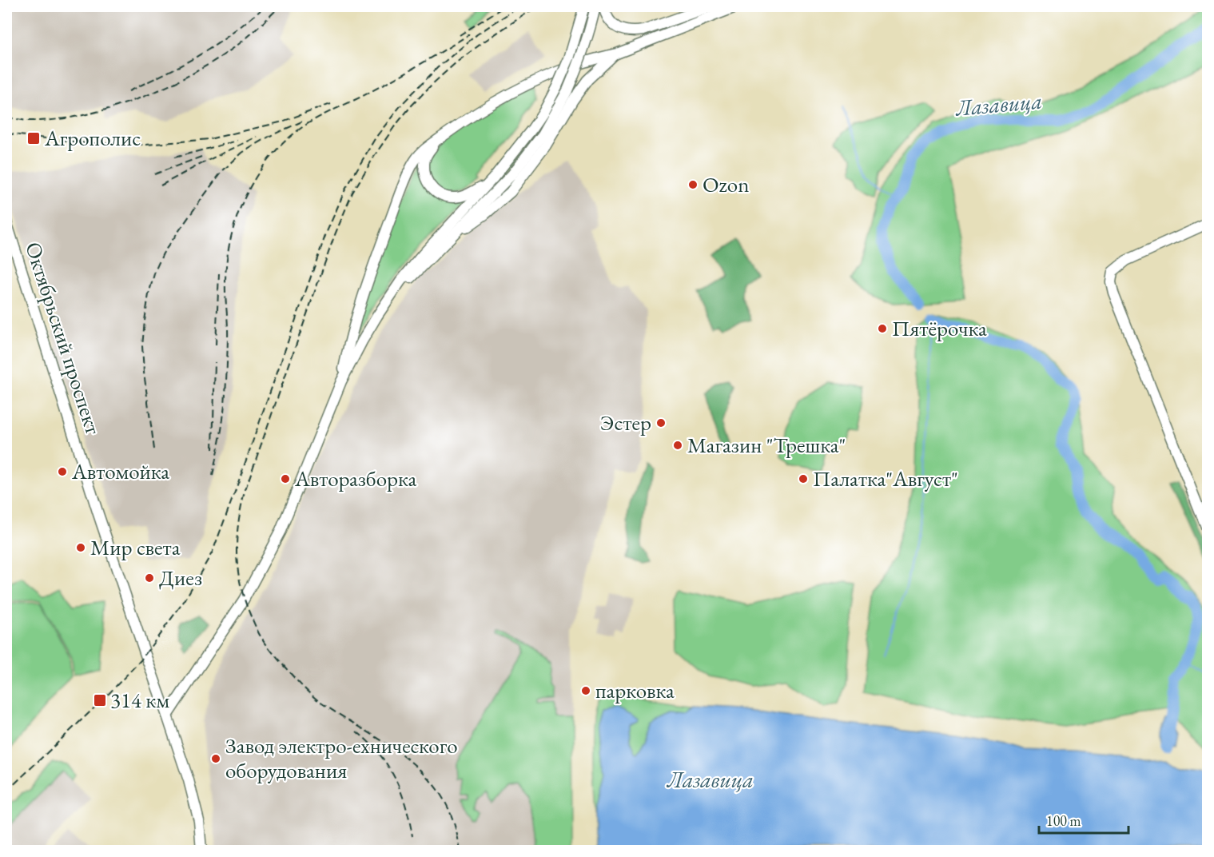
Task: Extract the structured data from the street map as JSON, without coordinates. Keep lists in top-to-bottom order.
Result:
{
  "streets": {
    "main road": ["Октябрьский проспект"]
  },
  "water": ["Лазавица"],
  "places": {
    "transit": ["Агрополис", "314 км"],
    "other": [
      "Ozon",
      "Пятёрочка",
      "Эстер",
      "Магазин \"Трешка\"",
      "Автомойка",
      "Авторазборка",
      "Палатка\"Август\"",
      "Мир света",
      "Диез",
      "парковка",
      "Завод электро-ехнического оборудования"
    ]
  },
  "scale_bar": "100 m"
}
